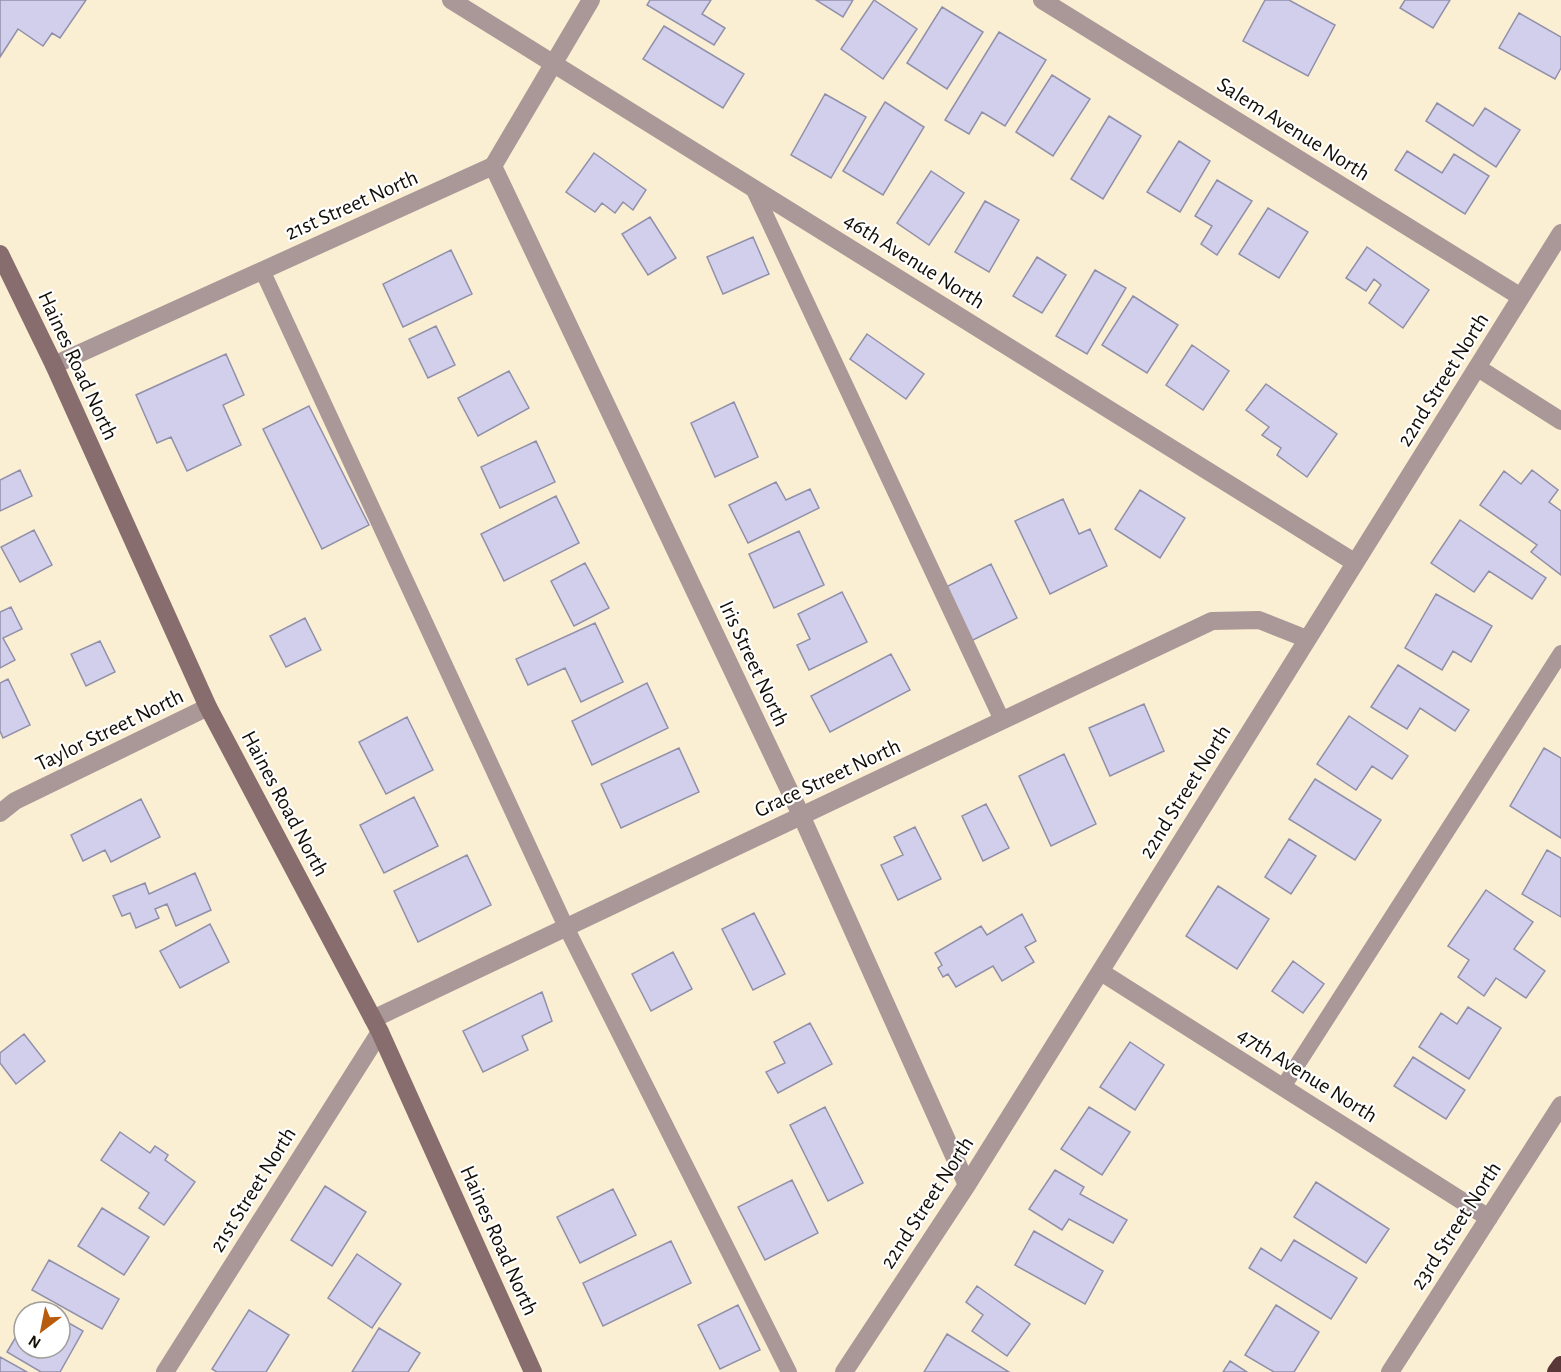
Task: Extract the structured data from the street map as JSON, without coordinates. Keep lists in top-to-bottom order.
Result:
{
  "streets": {
    "street": [
      "Salem Avenue North",
      "21st Street North",
      "46th Avenue North",
      "Haines Road North",
      "22nd Street North",
      "Iris Street North",
      "Taylor Street North",
      "Grace Street North",
      "47th Avenue North",
      "23rd Street North"
    ]
  },
  "crossings": [
    ["Salem Avenue North", "22nd Street North"],
    ["21st Street North", "Haines Road North"],
    ["21st Street North", "Iris Street North"],
    ["21st Street North", "Grace Street North"],
    ["46th Avenue North", "22nd Street North"],
    ["Haines Road North", "Taylor Street North"],
    ["Haines Road North", "Grace Street North"],
    ["22nd Street North", "Iris Street North"],
    ["22nd Street North", "Grace Street North"],
    ["22nd Street North", "47th Avenue North"],
    ["Iris Street North", "Grace Street North"],
    ["47th Avenue North", "23rd Street North"]
  ],
  "north": "bottom left"
}
